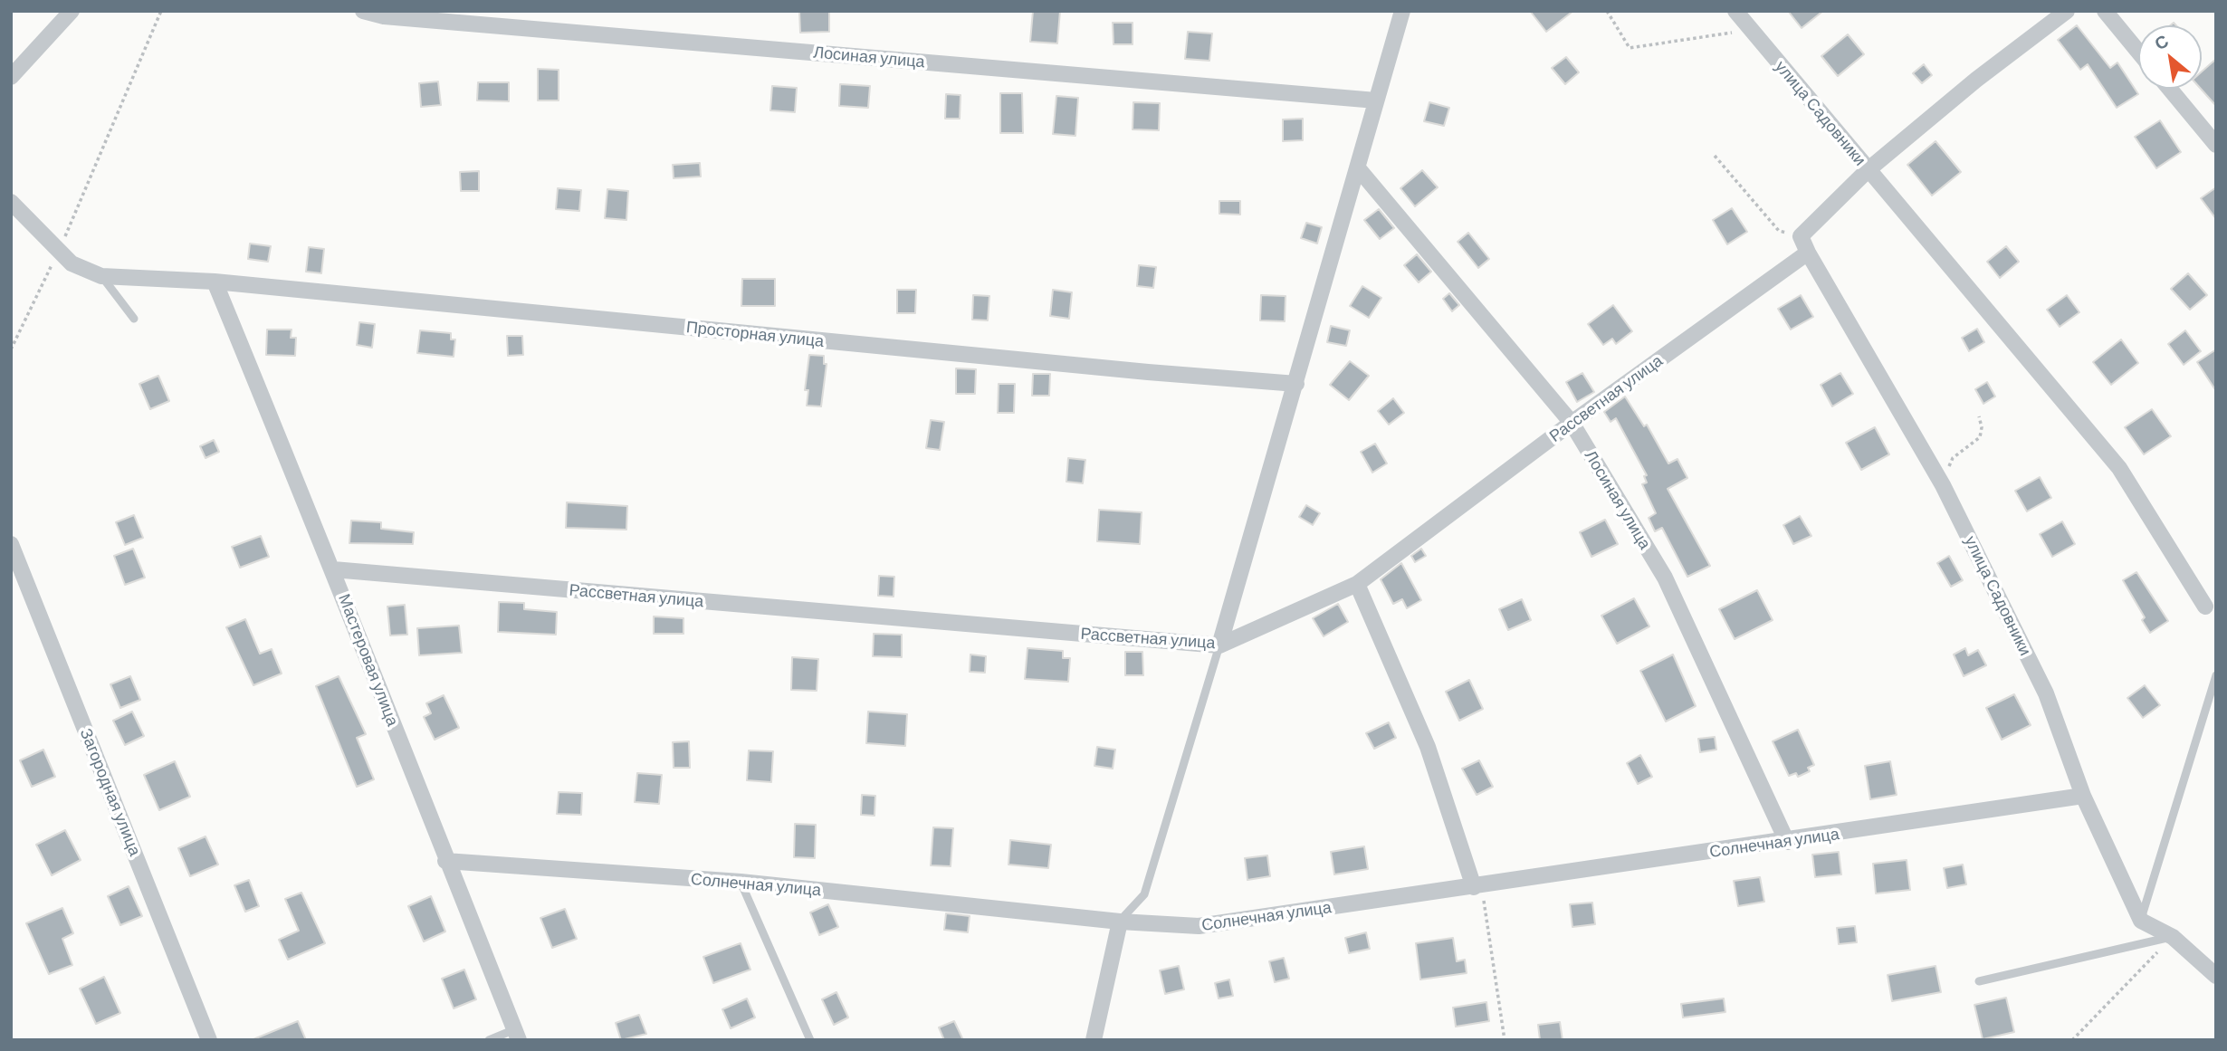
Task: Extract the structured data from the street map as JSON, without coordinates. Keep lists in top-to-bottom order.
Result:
{
  "streets": {
    "street": [
      "Лосиная улица",
      "улица Садовники",
      "Просторная улица",
      "Рассветная улица",
      "Мастеровая улица",
      "Загородная улица",
      "Солнечная улица"
    ]
  },
  "crossings": [
    ["Лосиная улица", "Рассветная улица"],
    ["Лосиная улица", "Солнечная улица"],
    ["улица Садовники", "Рассветная улица"],
    ["улица Садовники", "Солнечная улица"],
    ["Просторная улица", "Мастеровая улица"],
    ["Рассветная улица", "Мастеровая улица"],
    ["Мастеровая улица", "Солнечная улица"]
  ],
  "north": "top left"
}
